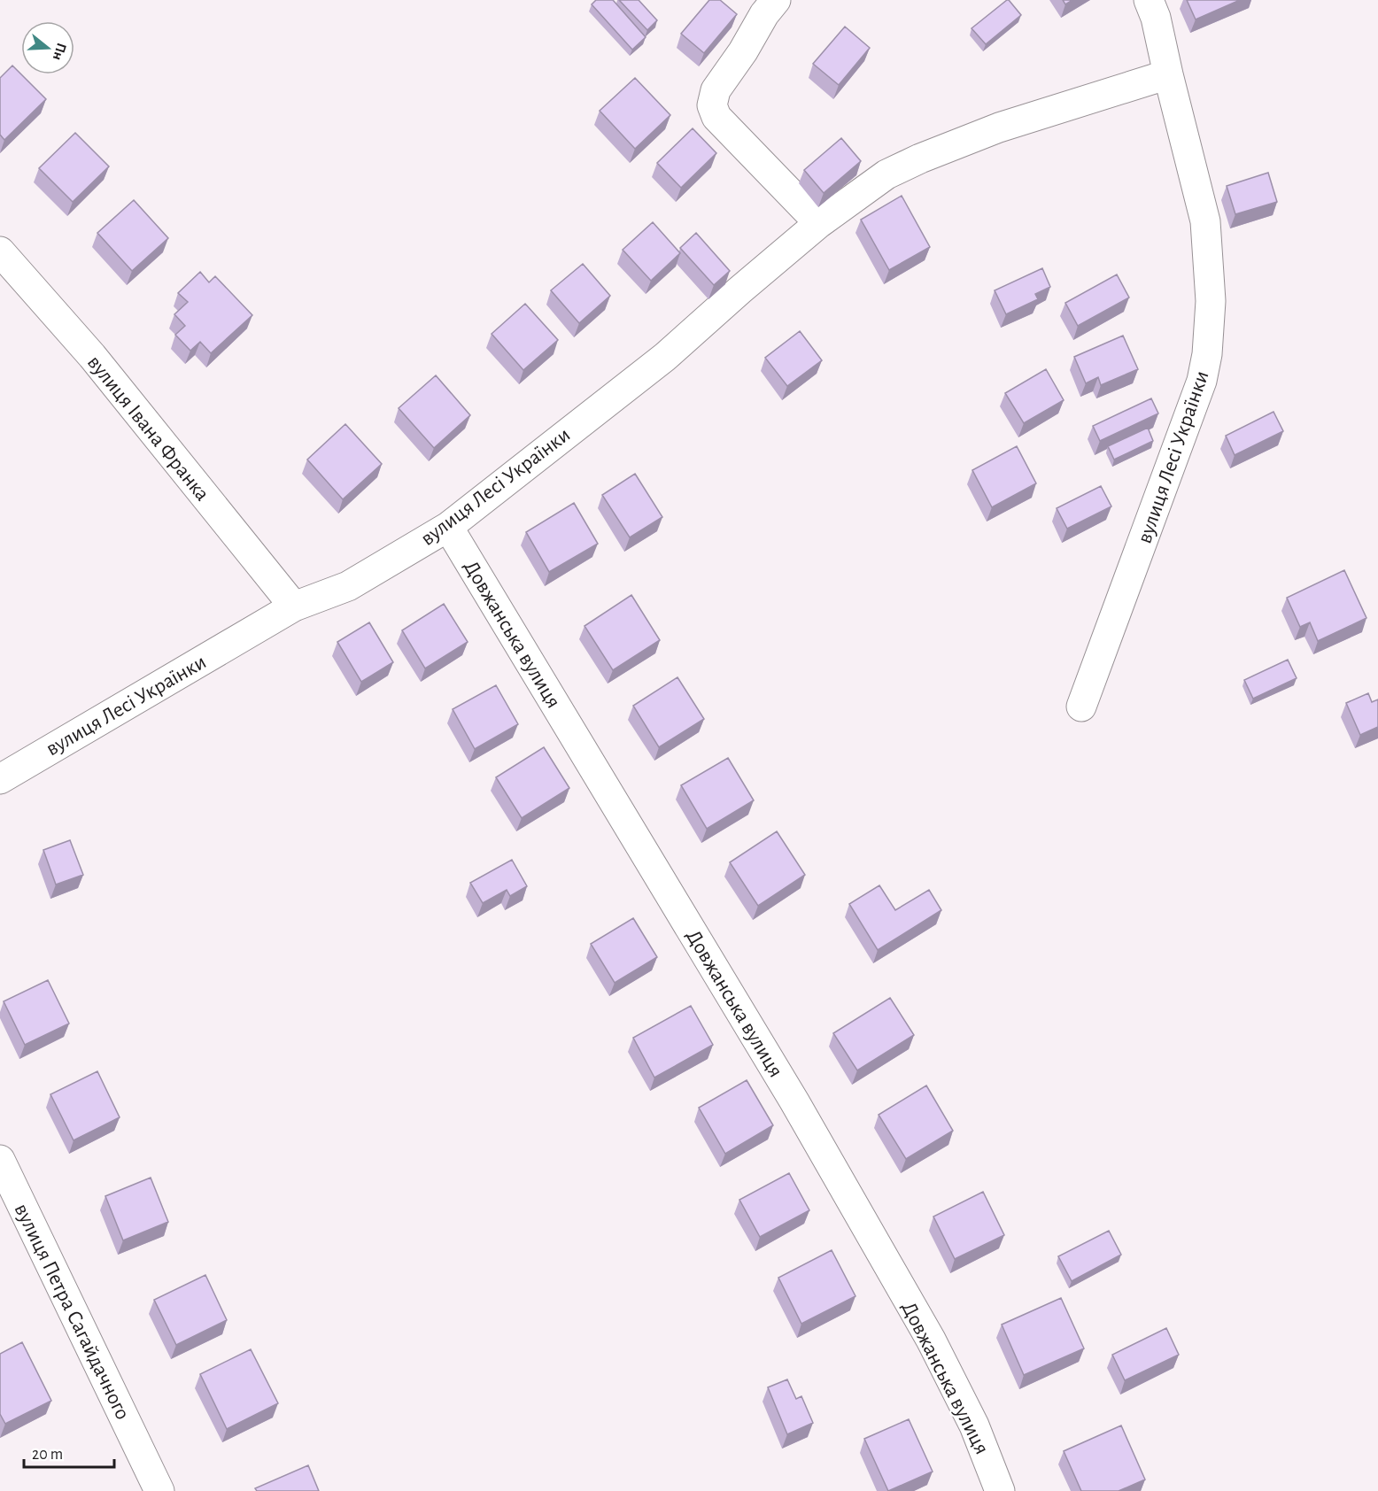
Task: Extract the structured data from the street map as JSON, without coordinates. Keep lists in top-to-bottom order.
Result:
{
  "streets": {
    "street": [
      "вулиця Івана Франка",
      "вулиця Лесі Українки",
      "Довжанська вулиця",
      "вулиця Петра Сагайдачного"
    ]
  },
  "crossings": [
    ["вулиця Івана Франка", "вулиця Лесі Українки"],
    ["вулиця Лесі Українки", "Довжанська вулиця"]
  ],
  "scale_bar": "20 m",
  "north": "right"
}
